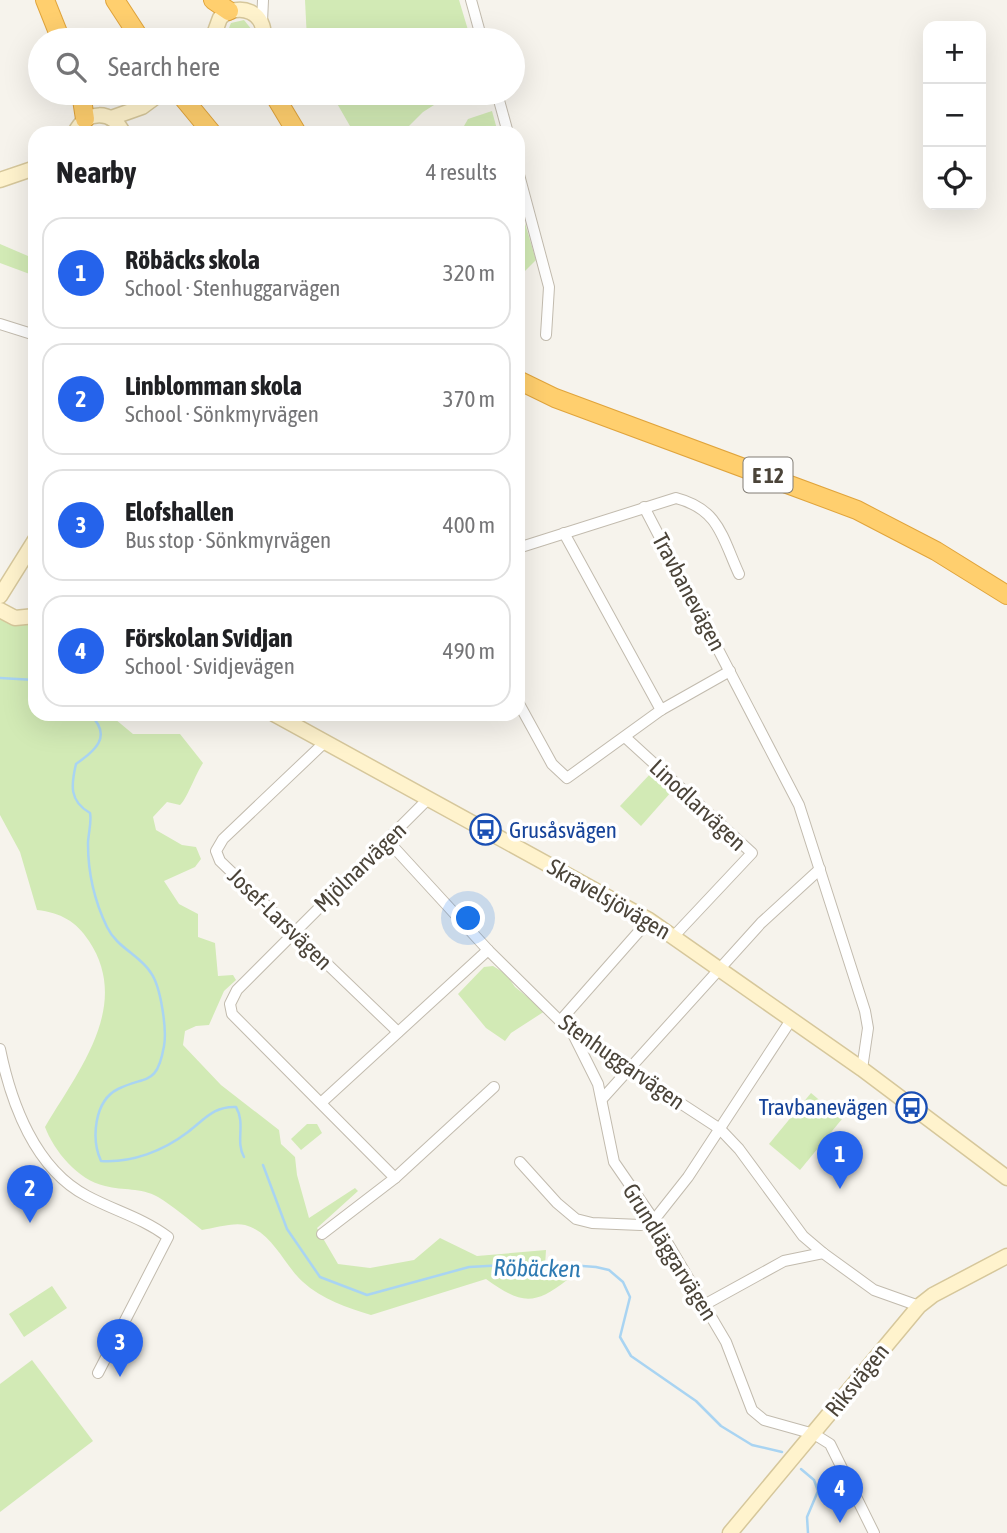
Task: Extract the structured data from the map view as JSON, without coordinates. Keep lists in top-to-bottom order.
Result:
{
  "streets": {
    "highway": ["E 12"],
    "street": [
      "Travbanevägen",
      "Linodlarvägen",
      "Mjölnarvägen",
      "Skravelsjövägen",
      "Josef-Larsvägen",
      "Stenhuggarvägen",
      "Grundläggarvägen",
      "Riksvägen"
    ]
  },
  "crossings": [
    ["Travbanevägen", "Skravelsjövägen"],
    ["Linodlarvägen", "Skravelsjövägen"],
    ["Mjölnarvägen", "Skravelsjövägen"],
    ["Mjölnarvägen", "Josef-Larsvägen"],
    ["Mjölnarvägen", "Stenhuggarvägen"],
    ["Skravelsjövägen", "Josef-Larsvägen"],
    ["Stenhuggarvägen", "Grundläggarvägen"],
    ["Stenhuggarvägen", "Riksvägen"],
    ["Grundläggarvägen", "Riksvägen"]
  ],
  "water": ["Röbäcken"],
  "places": {
    "bus stop": ["Grusåsvägen", "Travbanevägen"]
  },
  "page": {
    "map_buttons": ["+", "−"],
    "search": "Search here",
    "heading": ["Nearby", "4 results"],
    "list": [
      {
        "mark": "1",
        "name": "Röbäcks skola",
        "note": "School · Stenhuggarvägen",
        "value": "320 m"
      },
      {
        "mark": "2",
        "name": "Linblomman skola",
        "note": "School · Sönkmyrvägen",
        "value": "370 m"
      },
      {
        "mark": "3",
        "name": "Elofshallen",
        "note": "Bus stop · Sönkmyrvägen",
        "value": "400 m"
      },
      {
        "mark": "4",
        "name": "Förskolan Svidjan",
        "note": "School · Svidjevägen",
        "value": "490 m"
      }
    ],
    "pins": [
      "1",
      "2",
      "3",
      "4"
    ]
  }
}
